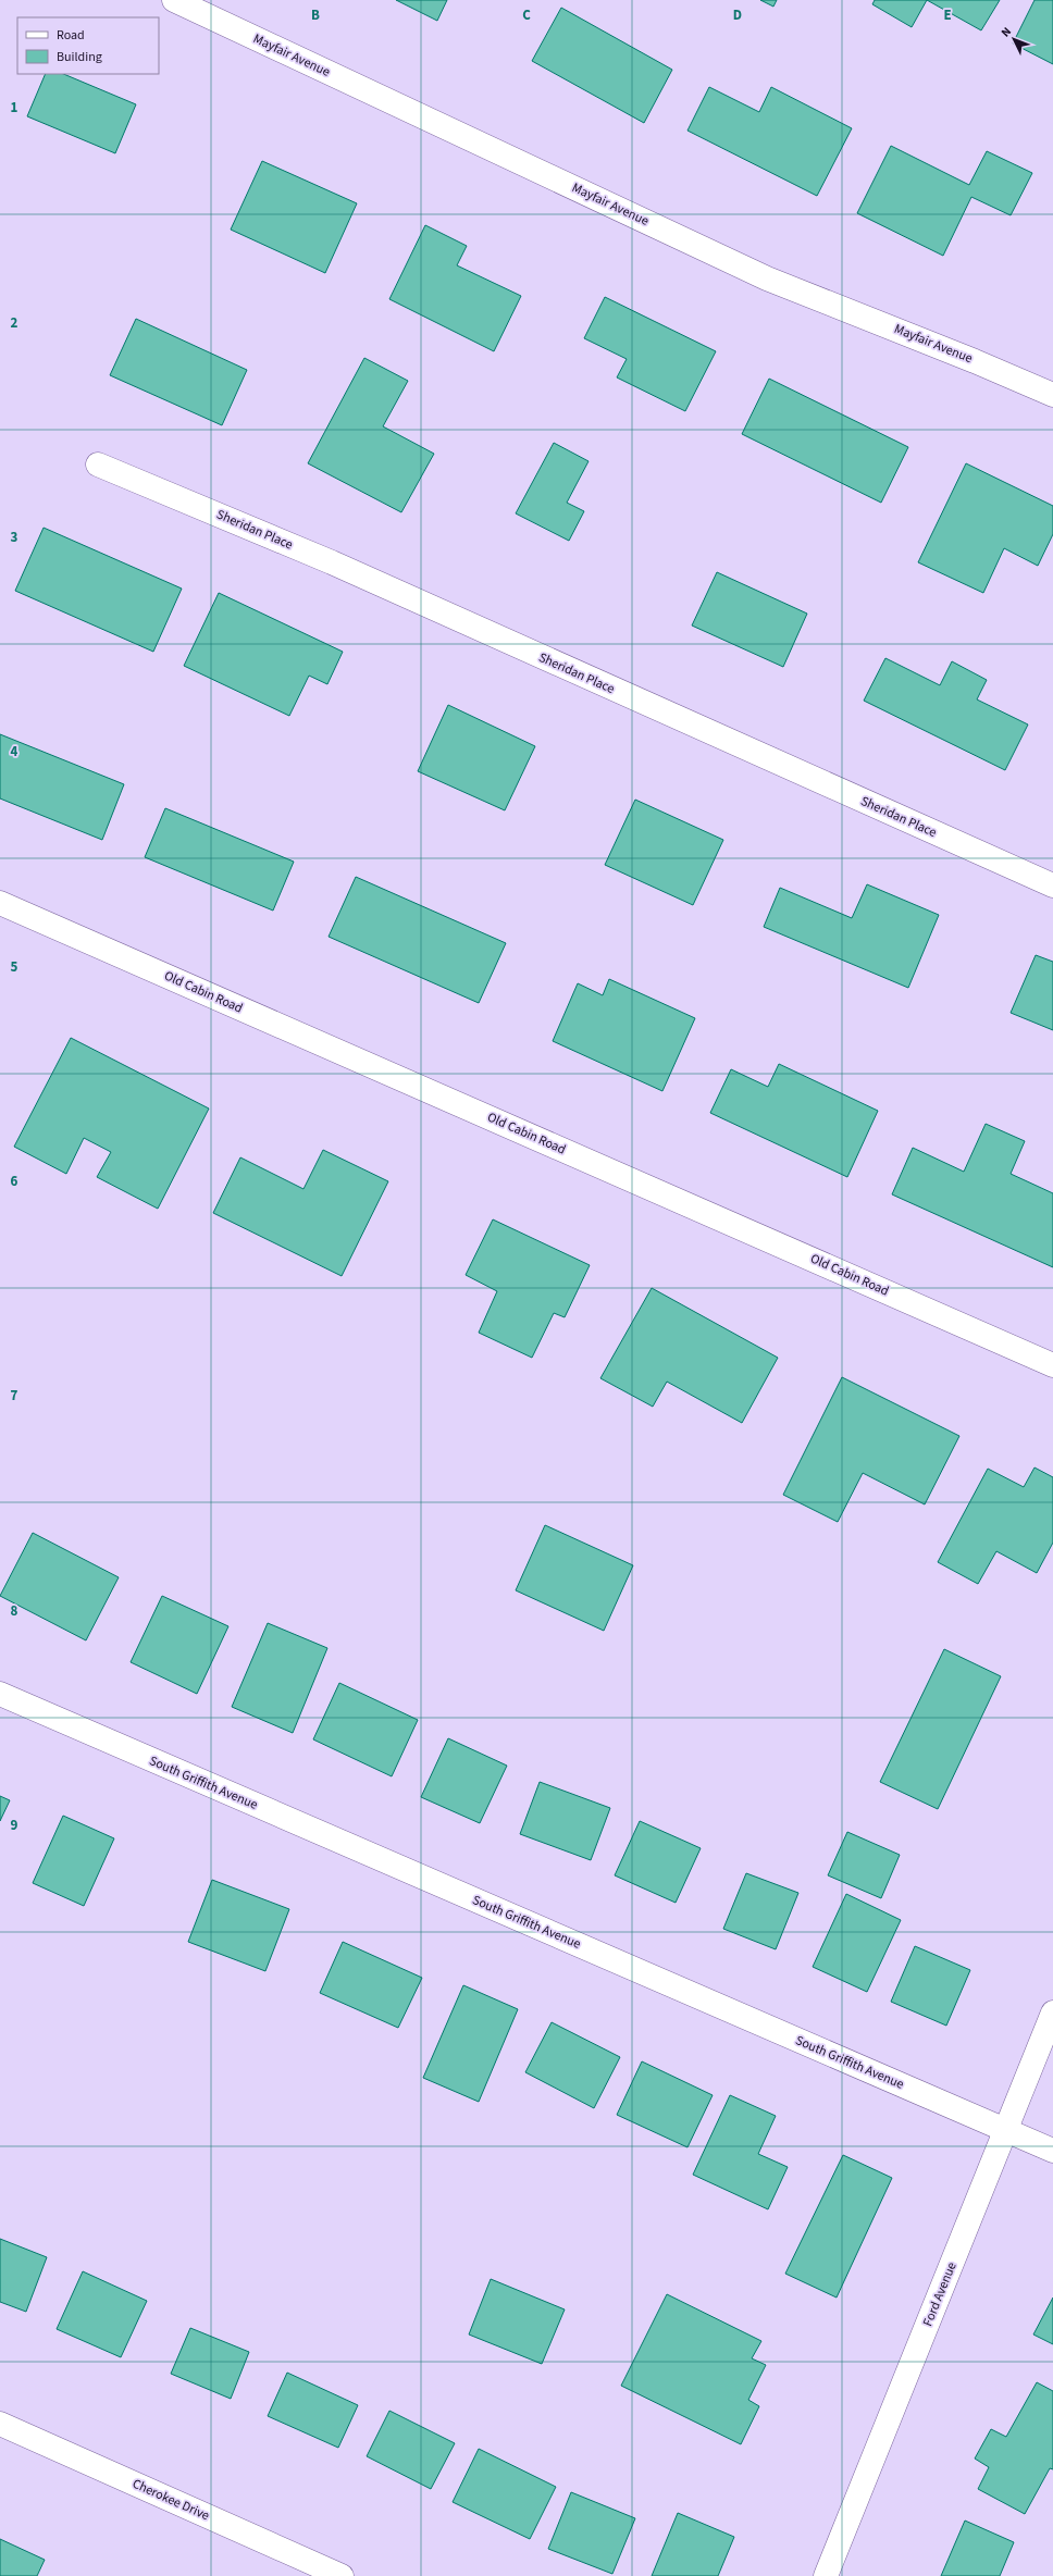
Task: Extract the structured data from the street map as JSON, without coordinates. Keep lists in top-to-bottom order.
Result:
{
  "streets": {
    "street": [
      "Mayfair Avenue",
      "Sheridan Place",
      "Old Cabin Road",
      "South Griffith Avenue",
      "Ford Avenue",
      "Cherokee Drive"
    ]
  },
  "crossings": [
    ["South Griffith Avenue", "Ford Avenue"]
  ],
  "legend": ["Road", "Building"],
  "north": "top left",
  "grid": {
    "columns": [
      "B",
      "C",
      "D",
      "E"
    ],
    "rows": [
      "1",
      "2",
      "3",
      "4",
      "5",
      "6",
      "7",
      "8",
      "9"
    ]
  }
}
